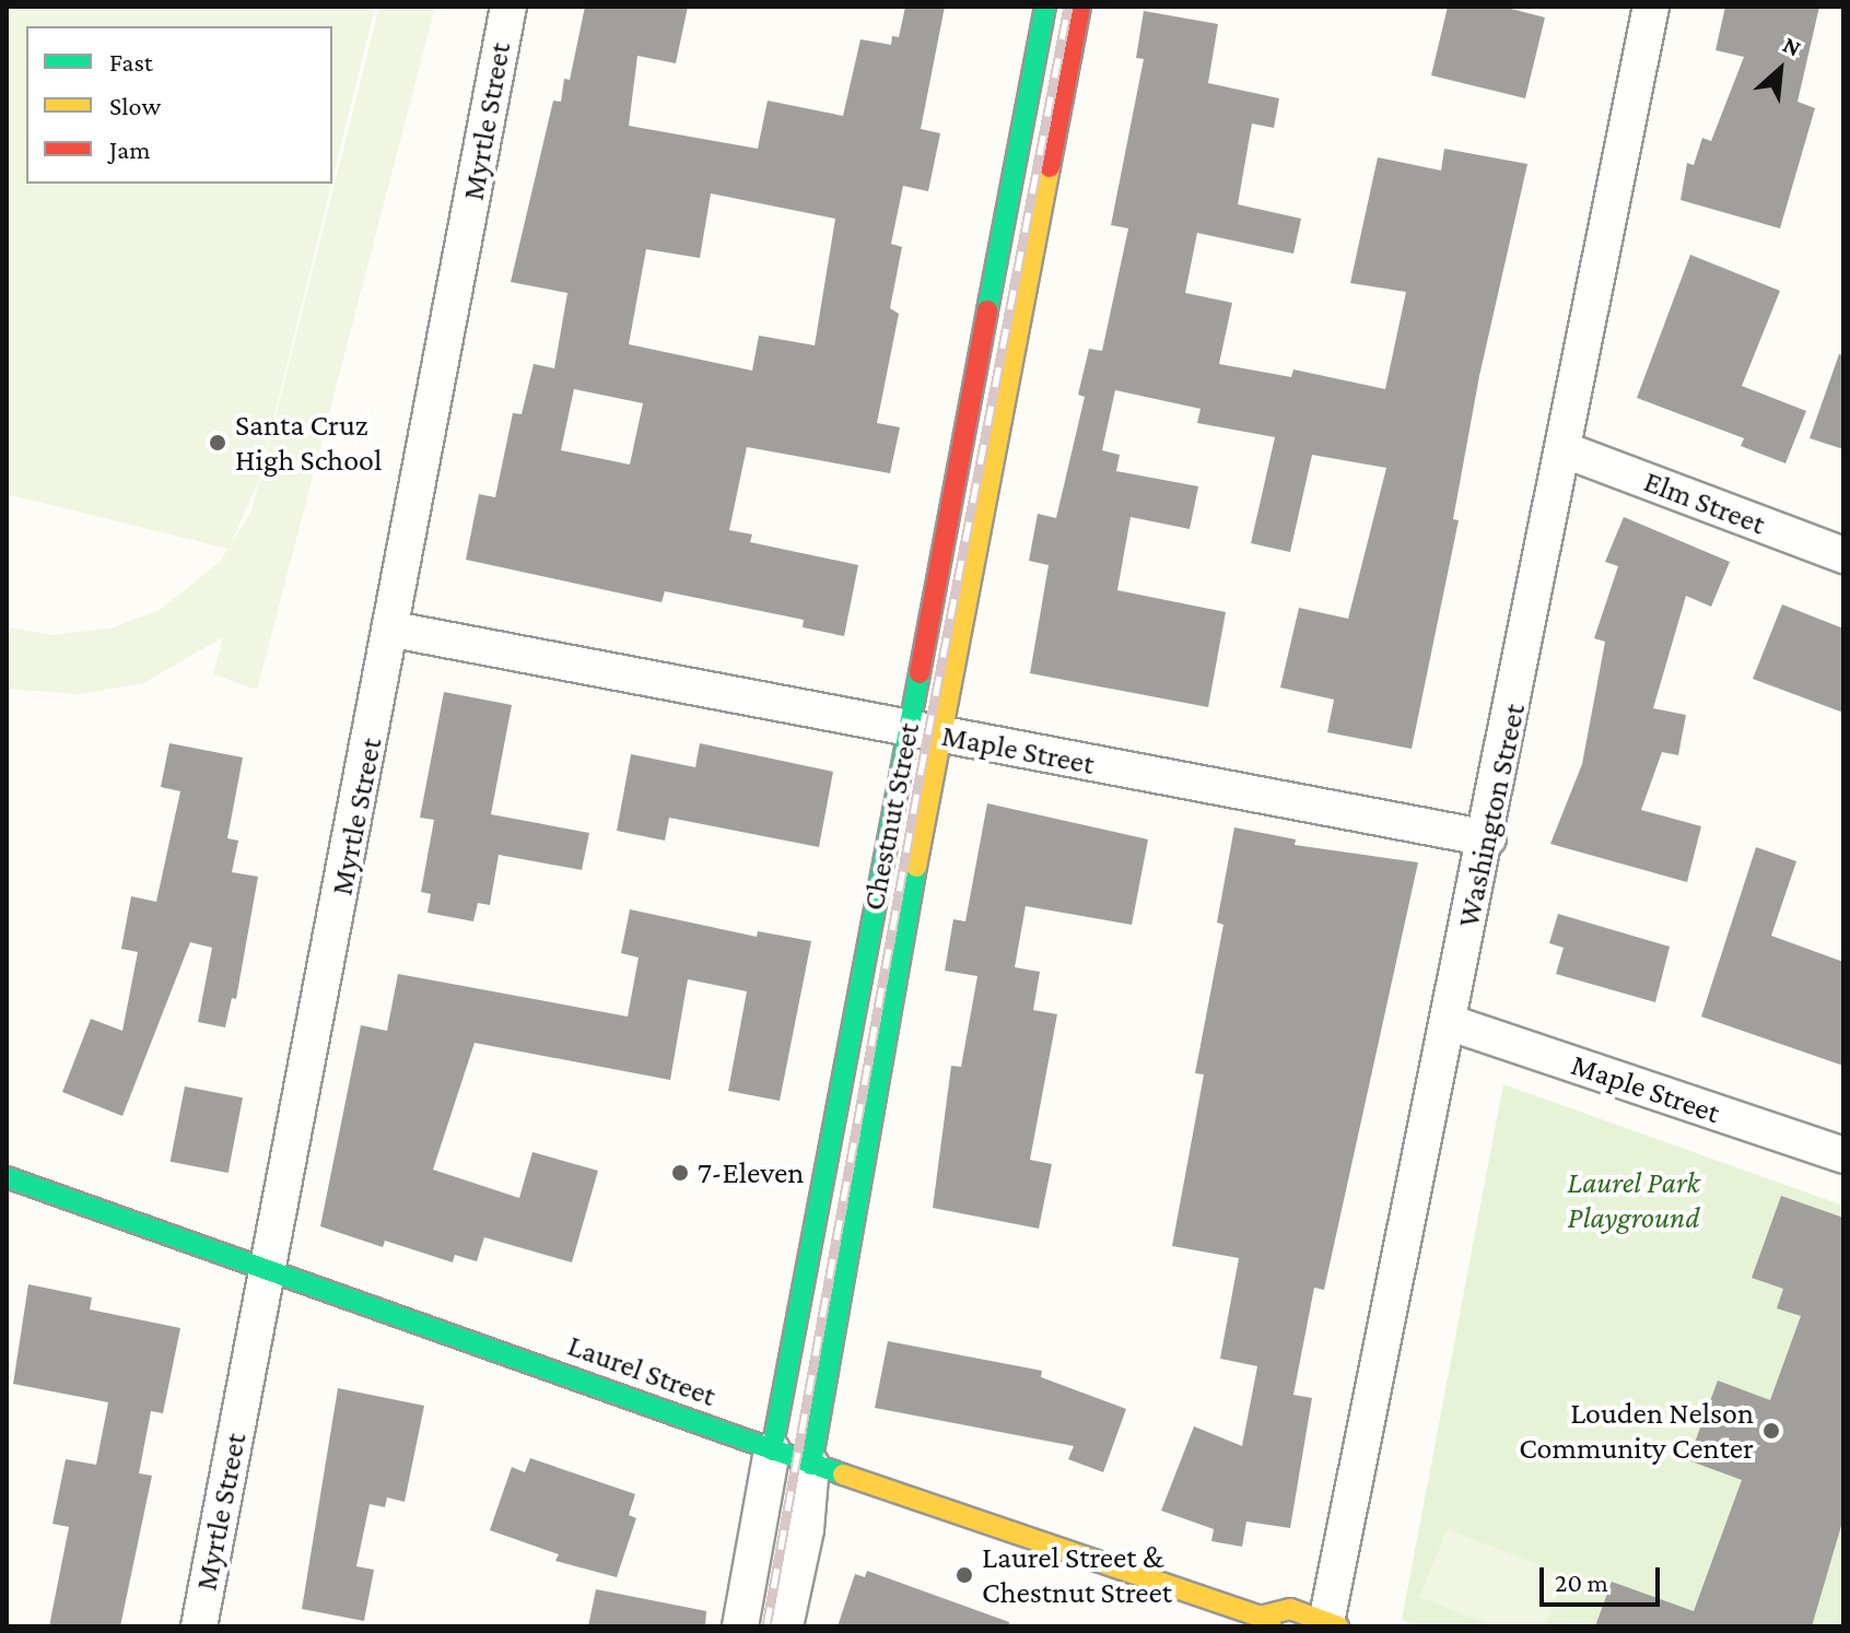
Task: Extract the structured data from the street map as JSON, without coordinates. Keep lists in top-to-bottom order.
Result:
{
  "streets": {
    "main road": ["Chestnut Street", "Laurel Street"],
    "street": [
      "Myrtle Street",
      "Elm Street",
      "Maple Street",
      "Washington Street"
    ]
  },
  "crossings": [
    ["Myrtle Street", "Maple Street"],
    ["Myrtle Street", "Laurel Street"],
    ["Elm Street", "Washington Street"],
    ["Maple Street", "Washington Street"],
    ["Maple Street", "Chestnut Street"],
    ["Washington Street", "Laurel Street"],
    ["Chestnut Street", "Laurel Street"]
  ],
  "parks": ["Laurel Park Playground"],
  "places": [
    "Santa Cruz High School",
    "7-Eleven",
    "Louden Nelson Community Center",
    "Laurel Street & Chestnut Street"
  ],
  "legend": ["Fast", "Slow", "Jam"],
  "scale_bar": "20 m",
  "north": "top right"
}
